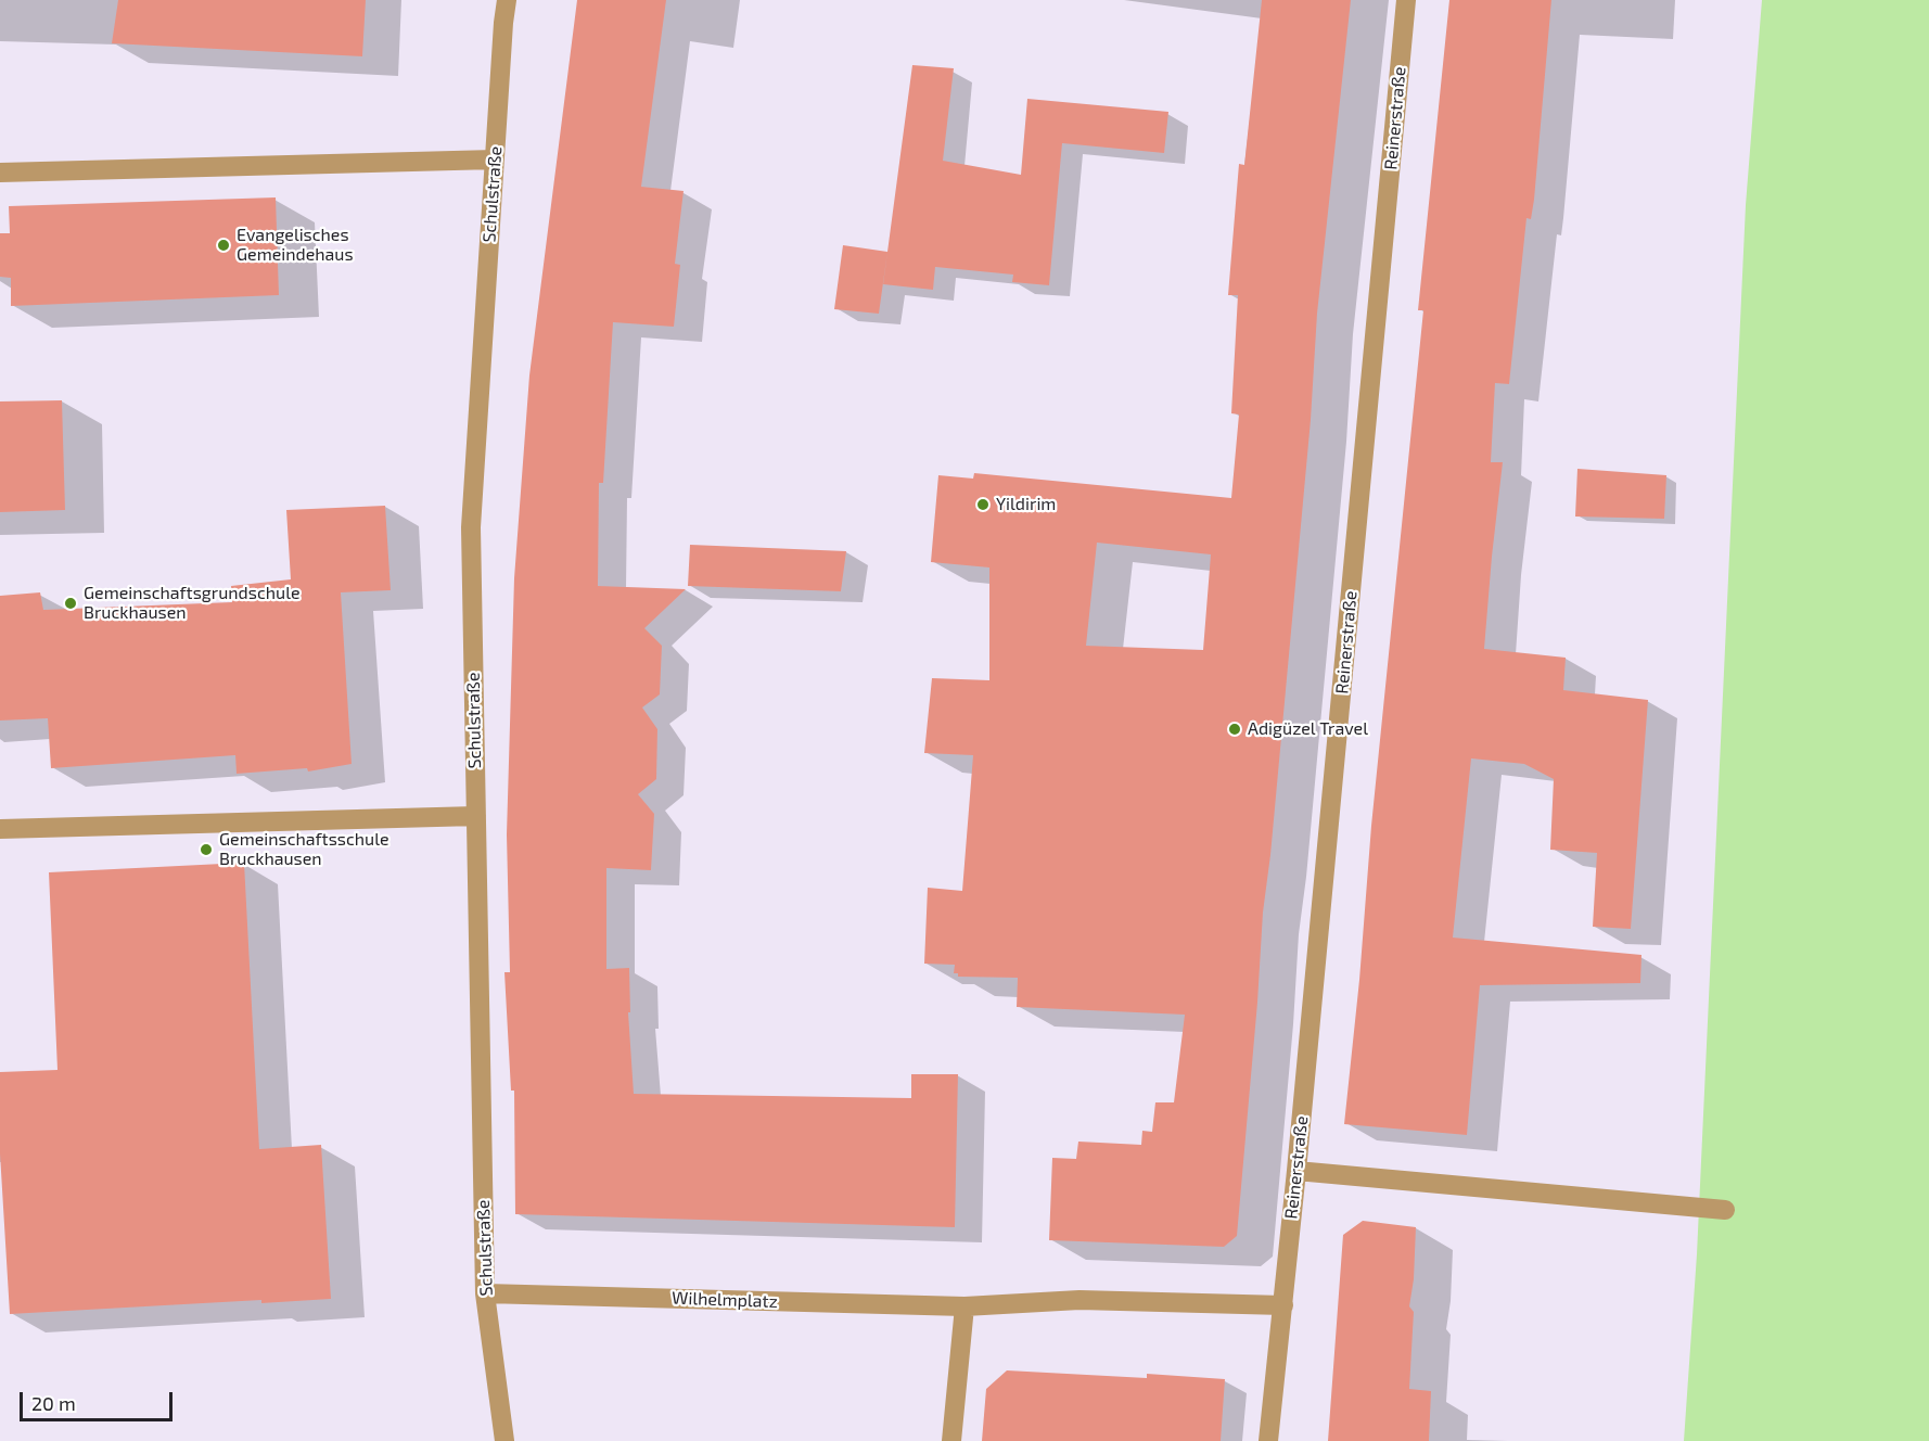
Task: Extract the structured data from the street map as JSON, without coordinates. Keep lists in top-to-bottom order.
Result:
{
  "streets": {
    "street": ["Reinerstraße", "Schulstraße", "Wilhelmplatz"]
  },
  "crossings": [
    ["Reinerstraße", "Wilhelmplatz"],
    ["Schulstraße", "Wilhelmplatz"]
  ],
  "places": [
    "Evangelisches Gemeindehaus",
    "Yildirim",
    "Gemeinschaftsgrundschule Bruckhausen",
    "Adigüzel Travel",
    "Gemeinschaftsschule Bruckhausen"
  ],
  "scale_bar": "20 m"
}
